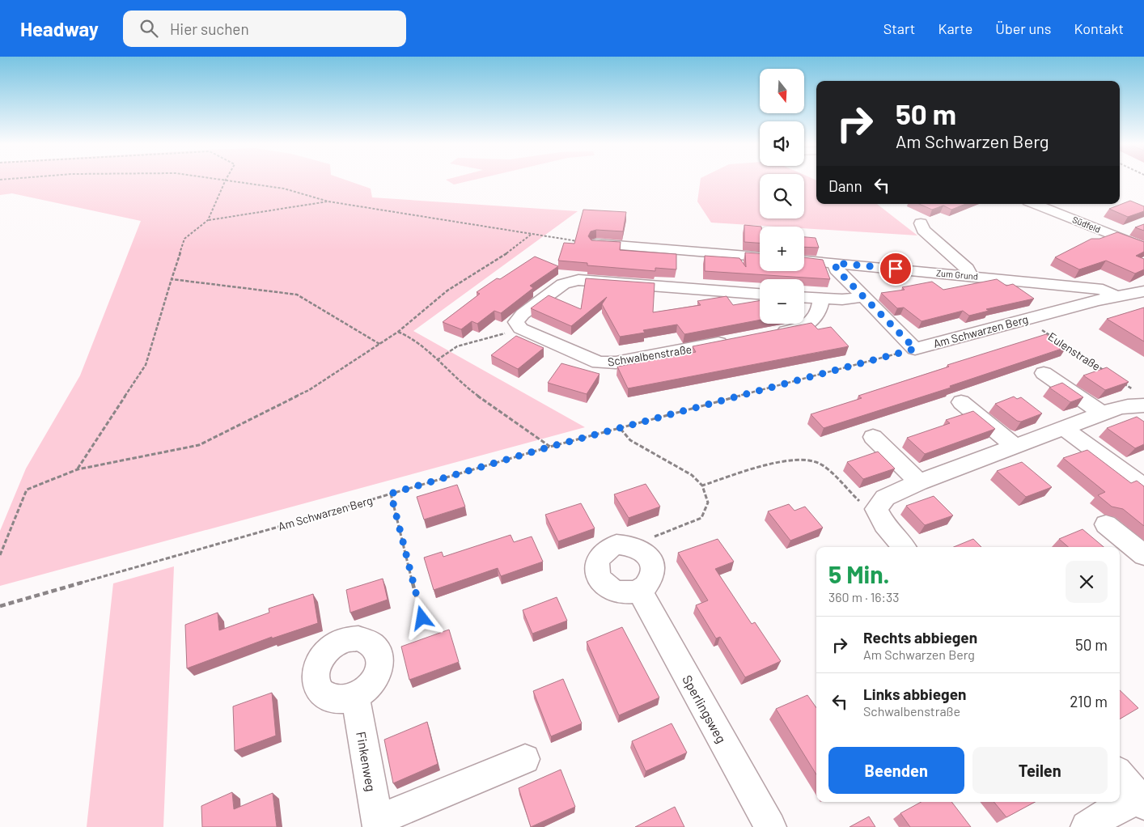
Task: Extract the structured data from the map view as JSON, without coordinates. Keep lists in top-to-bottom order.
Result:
{
  "streets": {
    "street": [
      "Südfeld",
      "Zum Grund",
      "Am Schwarzen Berg",
      "Schwalbenstraße",
      "Sperlingsweg",
      "Finkenweg"
    ],
    "path": ["Eulenstraße"]
  },
  "crossings": [
    ["Zum Grund", "Am Schwarzen Berg"],
    ["Am Schwarzen Berg", "Eulenstraße"]
  ],
  "north": "bottom",
  "page": {
    "header": "Headway",
    "search": "Hier suchen",
    "nav": [
      "Start",
      "Karte",
      "Über uns",
      "Kontakt"
    ],
    "map_buttons": ["+", "−"],
    "turn": ["50 m", "Am Schwarzen Berg"],
    "then": "Dann",
    "heading": ["5 Min.", "360 m · 16:33"],
    "list": [
      {
        "name": "Rechts abbiegen",
        "note": "Am Schwarzen Berg",
        "value": "50 m"
      },
      {
        "name": "Links abbiegen",
        "note": "Schwalbenstraße",
        "value": "210 m"
      }
    ],
    "buttons": ["Beenden", "Teilen"]
  }
}
